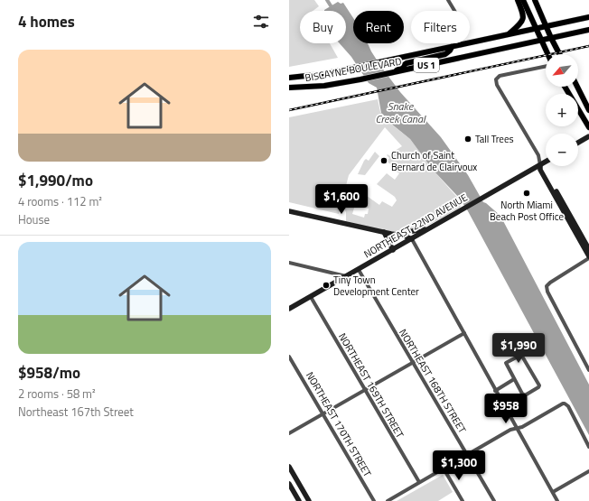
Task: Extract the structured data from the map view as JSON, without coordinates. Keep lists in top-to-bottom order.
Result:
{
  "streets": {
    "main road": ["US 1", "BISCAYNE BOULEVARD"],
    "street": [
      "NORTHEAST 22ND AVENUE",
      "NORTHEAST 168TH STREET",
      "NORTHEAST 169TH STREET",
      "NORTHEAST 170TH STREET"
    ]
  },
  "crossings": [
    ["NORTHEAST 22ND AVENUE", "NORTHEAST 168TH STREET"],
    ["NORTHEAST 22ND AVENUE", "NORTHEAST 169TH STREET"]
  ],
  "water": ["Snake Creek Canal"],
  "places": [
    "Tall Trees",
    "Church of Saint Bernard de Clairvoux",
    "North Miami Beach Post Office",
    "Tiny Town Development Center"
  ],
  "north": "bottom left",
  "page": {
    "heading": "4 homes",
    "chip": ["Buy", "Rent", "Filters"],
    "list": [
      {
        "name": "$1,990/mo",
        "note": "4 rooms · 112 m² · House"
      },
      {
        "name": "$958/mo",
        "note": "2 rooms · 58 m² · Northeast 167th Street"
      }
    ],
    "map_buttons": ["+", "−"],
    "price": [
      "$1,600",
      "$1,990",
      "$958",
      "$1,300"
    ]
  }
}
